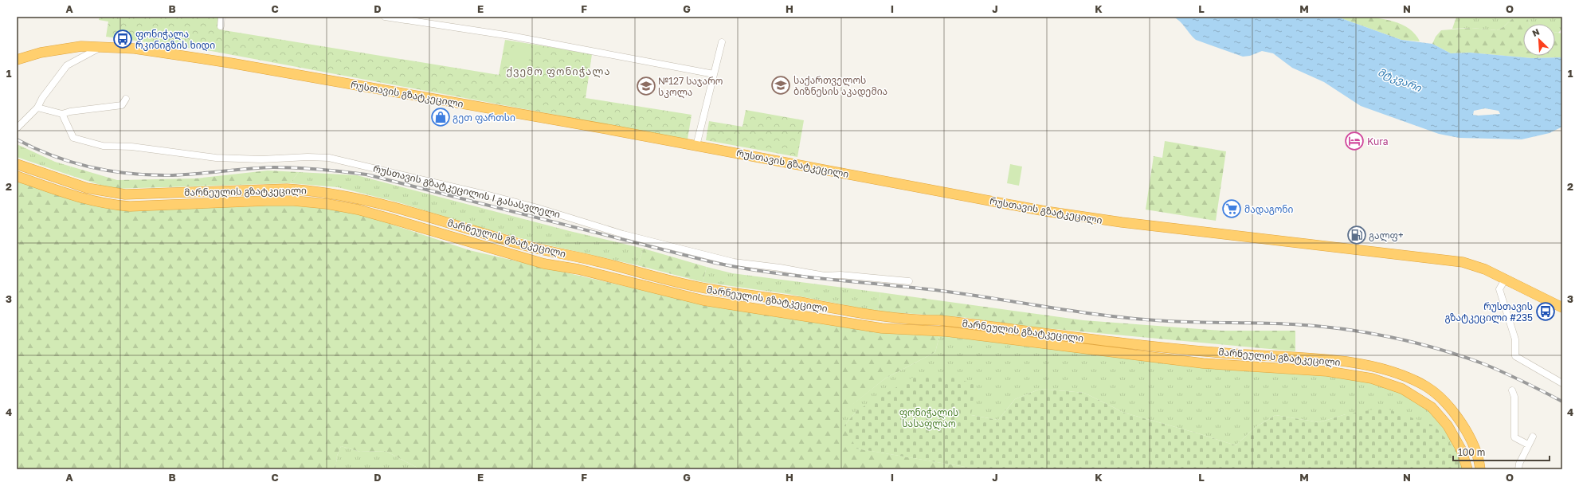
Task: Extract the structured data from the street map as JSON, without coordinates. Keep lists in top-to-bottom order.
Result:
{
  "streets": {
    "highway": ["რუსთავის გზატკეცილი", "მარნეულის გზატკეცილი"],
    "street": ["რუსთავის გზატკეცილის I გასასვლელი"]
  },
  "districts": ["ქვემო ფონიჭალა"],
  "water": ["მტკვარი"],
  "parks": ["ფონიჭალის სასაფლაო"],
  "places": {
    "bus stop": ["ფონიჭალა რკინიგზის ხიდი", "რუსთავის გზატკეცილი #235"],
    "school or university": ["საქართველოს ბიზნესის აკადემია", "№127 საჯარო სკოლა"],
    "shop": ["გეთ ფართსი"],
    "hotel": ["Kura"],
    "supermarket": ["მადაგონი"],
    "fuel station": ["გალფ+"]
  },
  "scale_bar": "100 m",
  "north": "top left",
  "grid": {
    "columns": [
      "A",
      "B",
      "C",
      "D",
      "E",
      "F",
      "G",
      "H",
      "I",
      "J",
      "K",
      "L",
      "M",
      "N",
      "O"
    ],
    "rows": [
      "1",
      "2",
      "3",
      "4"
    ]
  }
}
